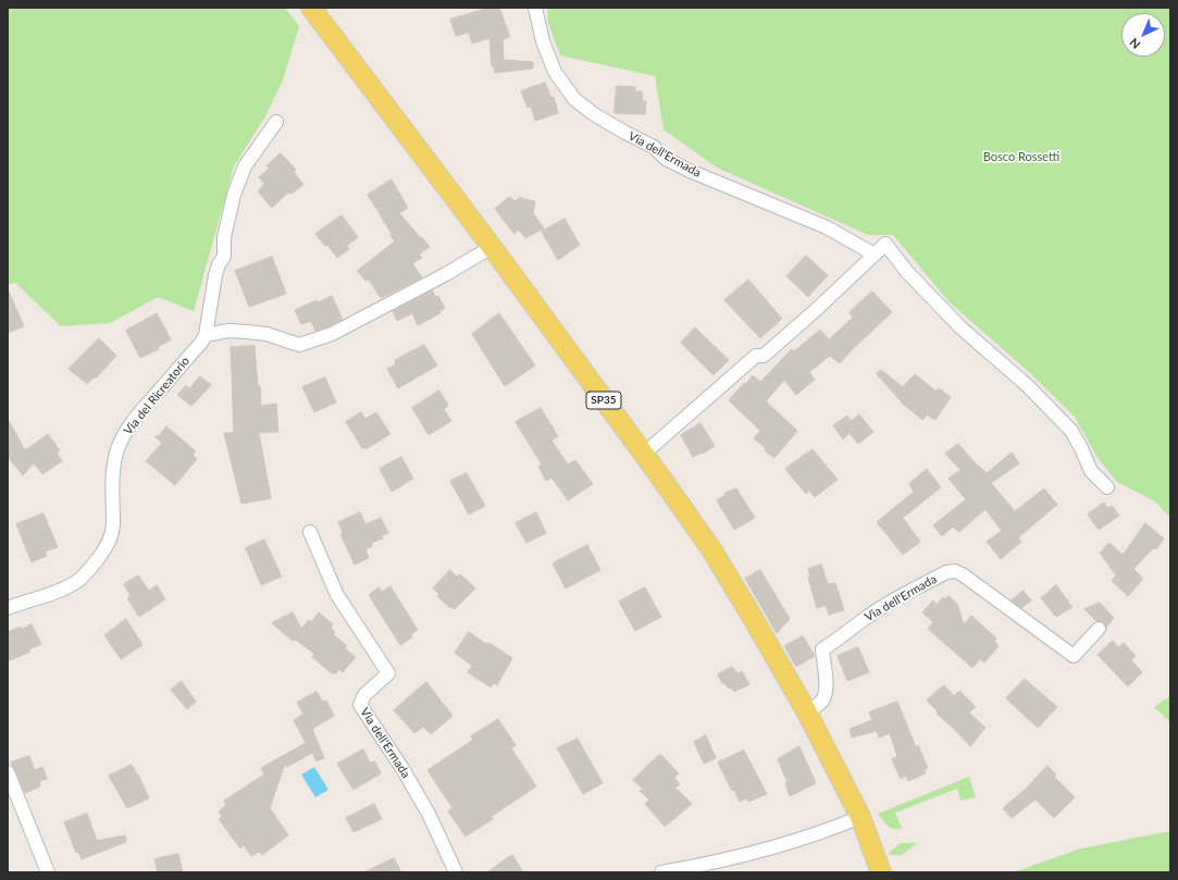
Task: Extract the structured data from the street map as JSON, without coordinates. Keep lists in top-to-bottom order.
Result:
{
  "streets": {
    "main road": ["SP35"],
    "street": ["Via dell'Ermada", "Via del Ricreatorio"]
  },
  "crossings": [
    ["Via dell'Ermada", "SP35"]
  ],
  "parks": ["Bosco Rossetti"],
  "north": "bottom left"
}
